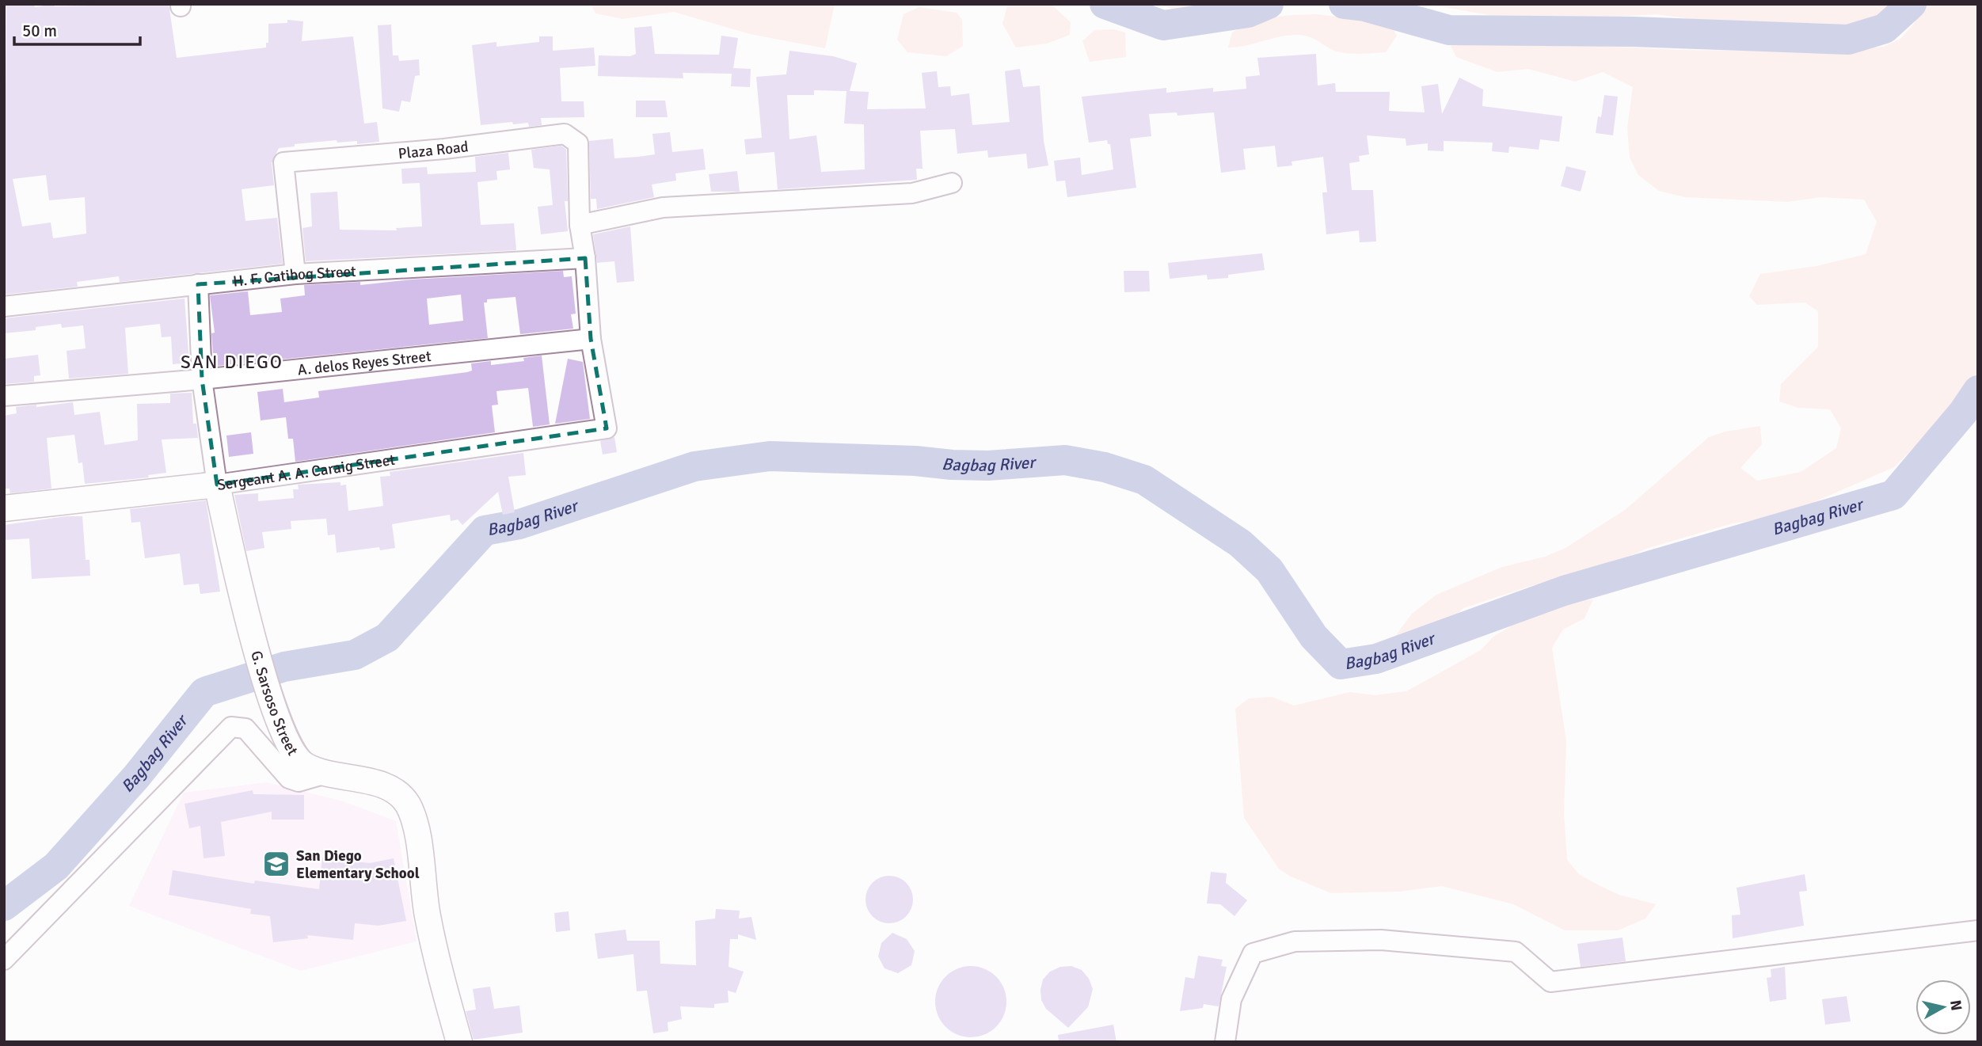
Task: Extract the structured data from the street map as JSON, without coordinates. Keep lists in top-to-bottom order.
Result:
{
  "streets": {
    "street": [
      "Plaza Road",
      "H. F. Catibog Street",
      "A. delos Reyes Street",
      "Sergeant A. A. Caraig Street",
      "G. Sarsoso Street"
    ]
  },
  "crossings": [
    ["Plaza Road", "H. F. Catibog Street"],
    ["Plaza Road", "A. delos Reyes Street"],
    ["Plaza Road", "Sergeant A. A. Caraig Street"],
    ["H. F. Catibog Street", "G. Sarsoso Street"],
    ["A. delos Reyes Street", "G. Sarsoso Street"],
    ["Sergeant A. A. Caraig Street", "G. Sarsoso Street"]
  ],
  "districts": ["SAN DIEGO"],
  "water": ["Bagbag River"],
  "places": {
    "school or university": ["San Diego Elementary School"]
  },
  "scale_bar": "50 m",
  "north": "right"
}
